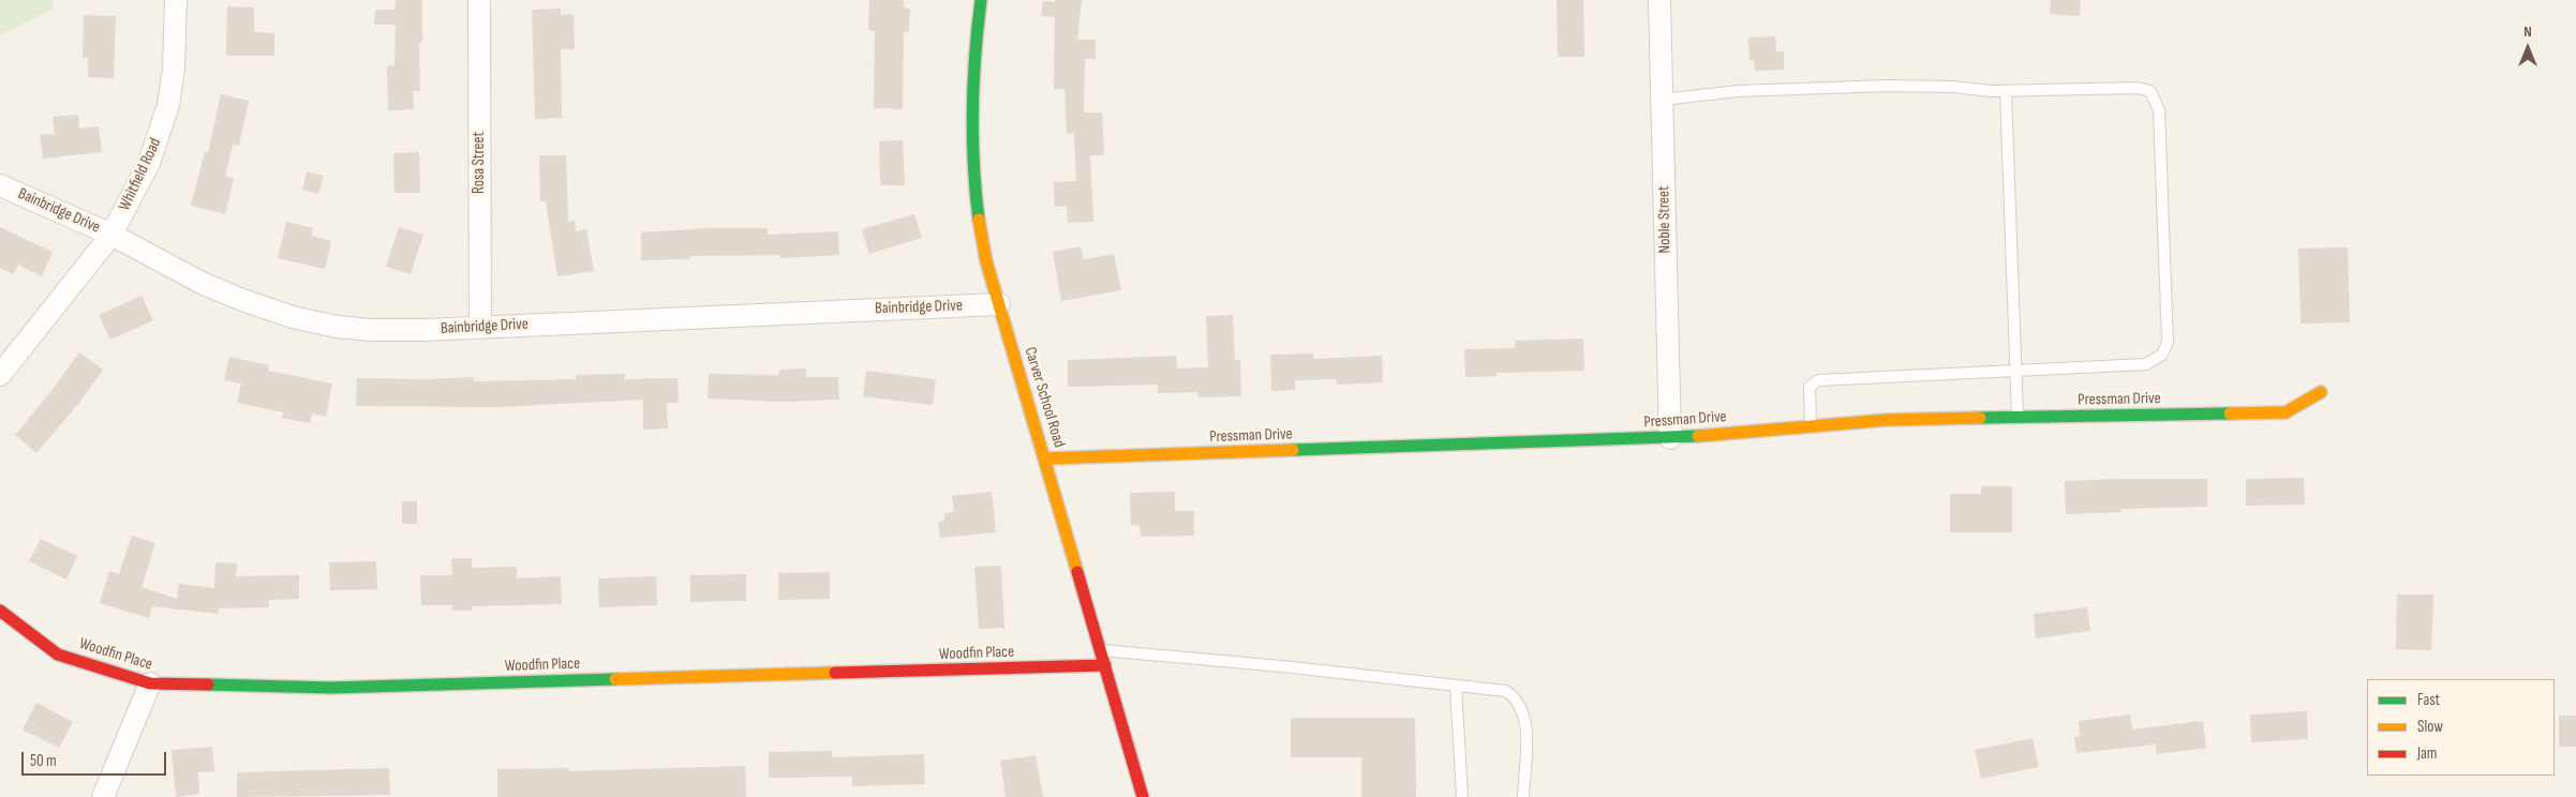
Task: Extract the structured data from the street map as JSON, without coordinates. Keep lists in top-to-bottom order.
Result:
{
  "streets": {
    "street": [
      "Rosa Street",
      "Whitfield Road",
      "Bainbridge Drive",
      "Noble Street",
      "Carver School Road",
      "Pressman Drive",
      "Woodfin Place"
    ]
  },
  "crossings": [
    ["Rosa Street", "Bainbridge Drive"],
    ["Whitfield Road", "Bainbridge Drive"],
    ["Bainbridge Drive", "Carver School Road"],
    ["Noble Street", "Pressman Drive"],
    ["Carver School Road", "Pressman Drive"],
    ["Carver School Road", "Woodfin Place"]
  ],
  "legend": ["Fast", "Slow", "Jam"],
  "scale_bar": "50 m",
  "north": "top"
}
